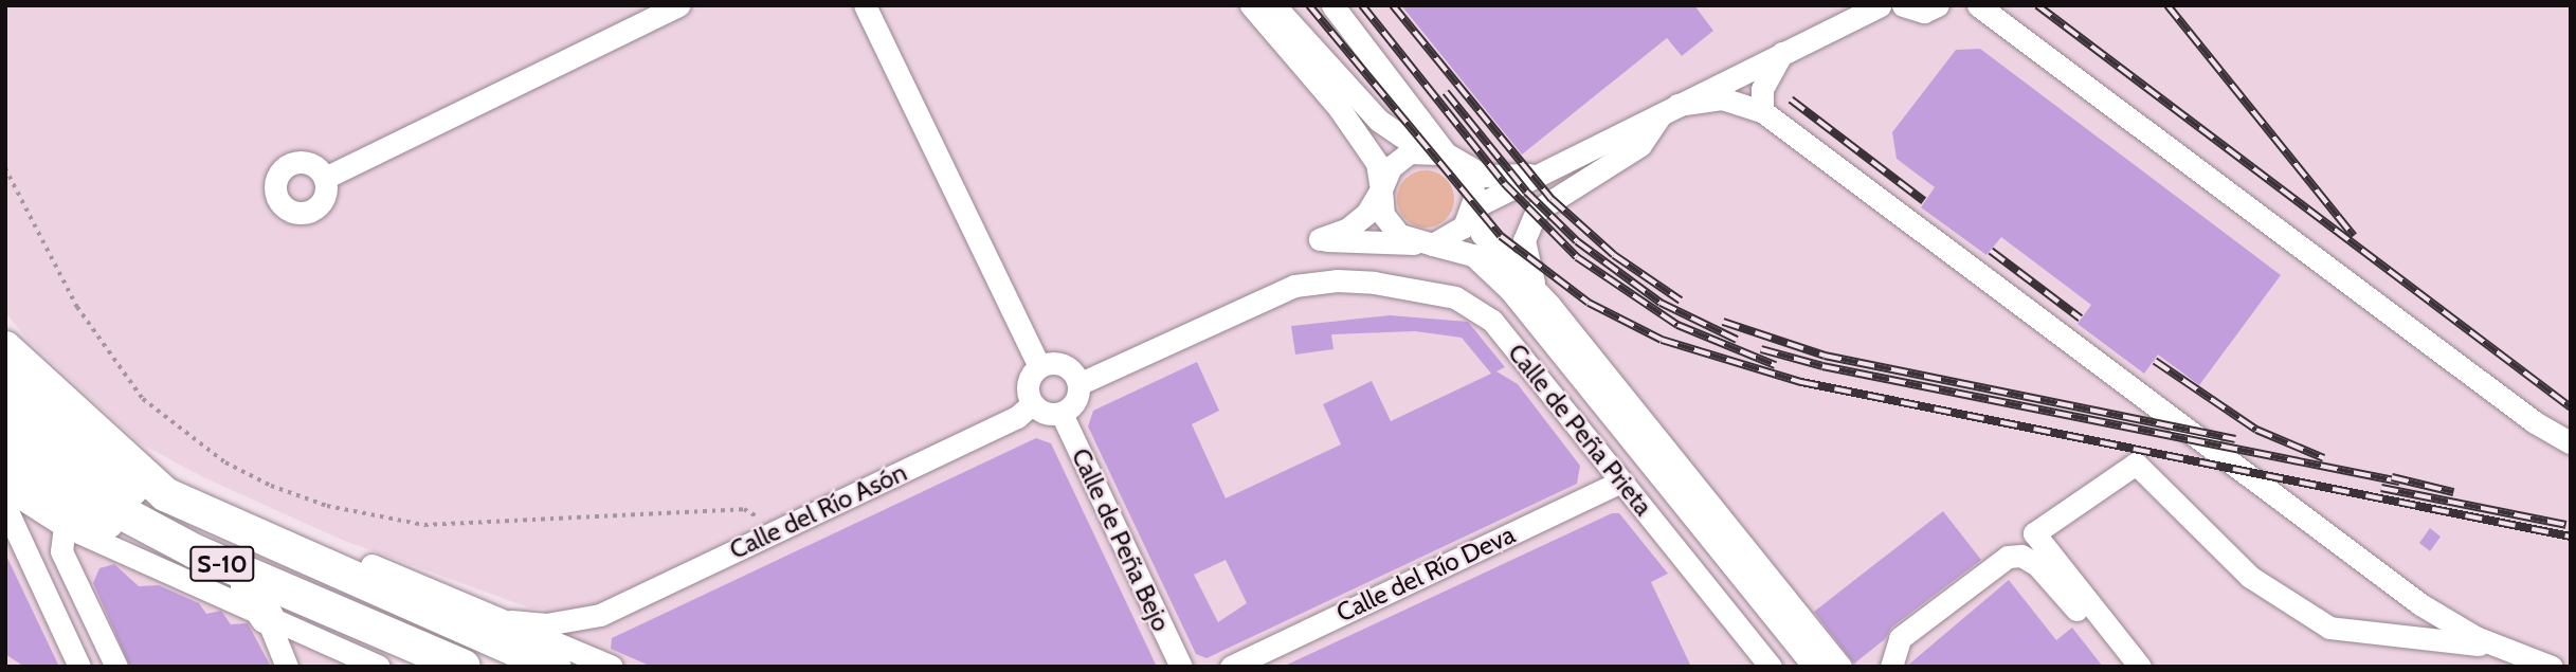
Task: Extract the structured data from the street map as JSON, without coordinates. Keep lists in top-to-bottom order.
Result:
{
  "streets": {
    "highway": ["S-10"],
    "street": [
      "Calle de Peña Prieta",
      "Calle del Río Asón",
      "Calle de Peña Bejo",
      "Calle del Río Deva"
    ]
  },
  "crossings": [
    ["Calle de Peña Prieta", "Calle del Río Asón"],
    ["Calle de Peña Prieta", "Calle de Peña Bejo"],
    ["Calle de Peña Prieta", "Calle del Río Deva"],
    ["Calle del Río Asón", "Calle de Peña Bejo"]
  ]
}
